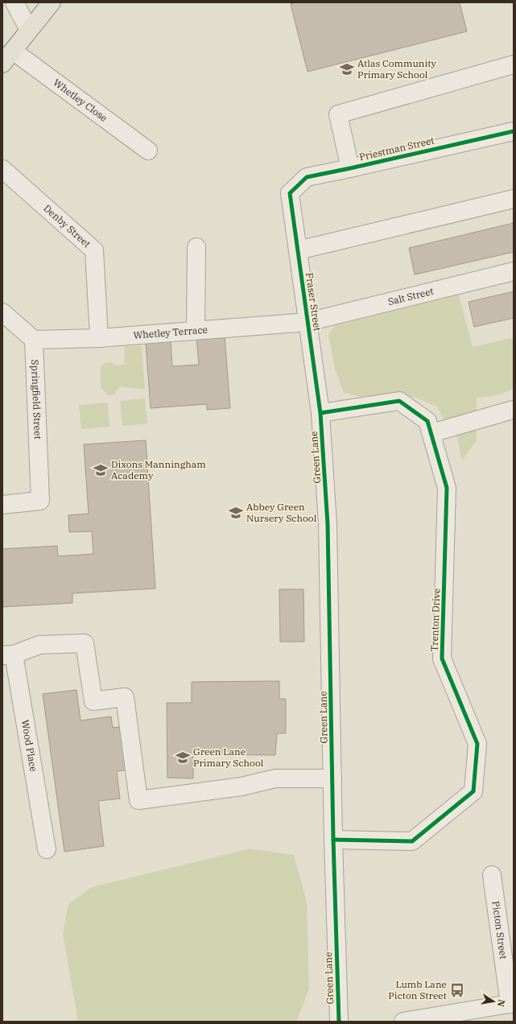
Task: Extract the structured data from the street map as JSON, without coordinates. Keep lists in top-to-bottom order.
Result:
{
  "streets": {
    "street": [
      "Whetley Close",
      "Priestman Street",
      "Denby Street",
      "Salt Street",
      "Fraser Street",
      "Whetley Terrace",
      "Springfield Street",
      "Green Lane",
      "Trenton Drive",
      "Wood Place",
      "Picton Street"
    ]
  },
  "crossings": [
    ["Priestman Street", "Fraser Street"],
    ["Denby Street", "Whetley Terrace"],
    ["Salt Street", "Fraser Street"],
    ["Salt Street", "Whetley Terrace"],
    ["Fraser Street", "Whetley Terrace"],
    ["Fraser Street", "Green Lane"],
    ["Fraser Street", "Trenton Drive"],
    ["Whetley Terrace", "Springfield Street"],
    ["Green Lane", "Trenton Drive"]
  ],
  "places": {
    "school or university": [
      "Atlas Community Primary School",
      "Dixons Manningham Academy",
      "Abbey Green Nursery School",
      "Green Lane Primary School"
    ],
    "bus stop": ["Lumb Lane Picton Street"]
  },
  "north": "right"
}
